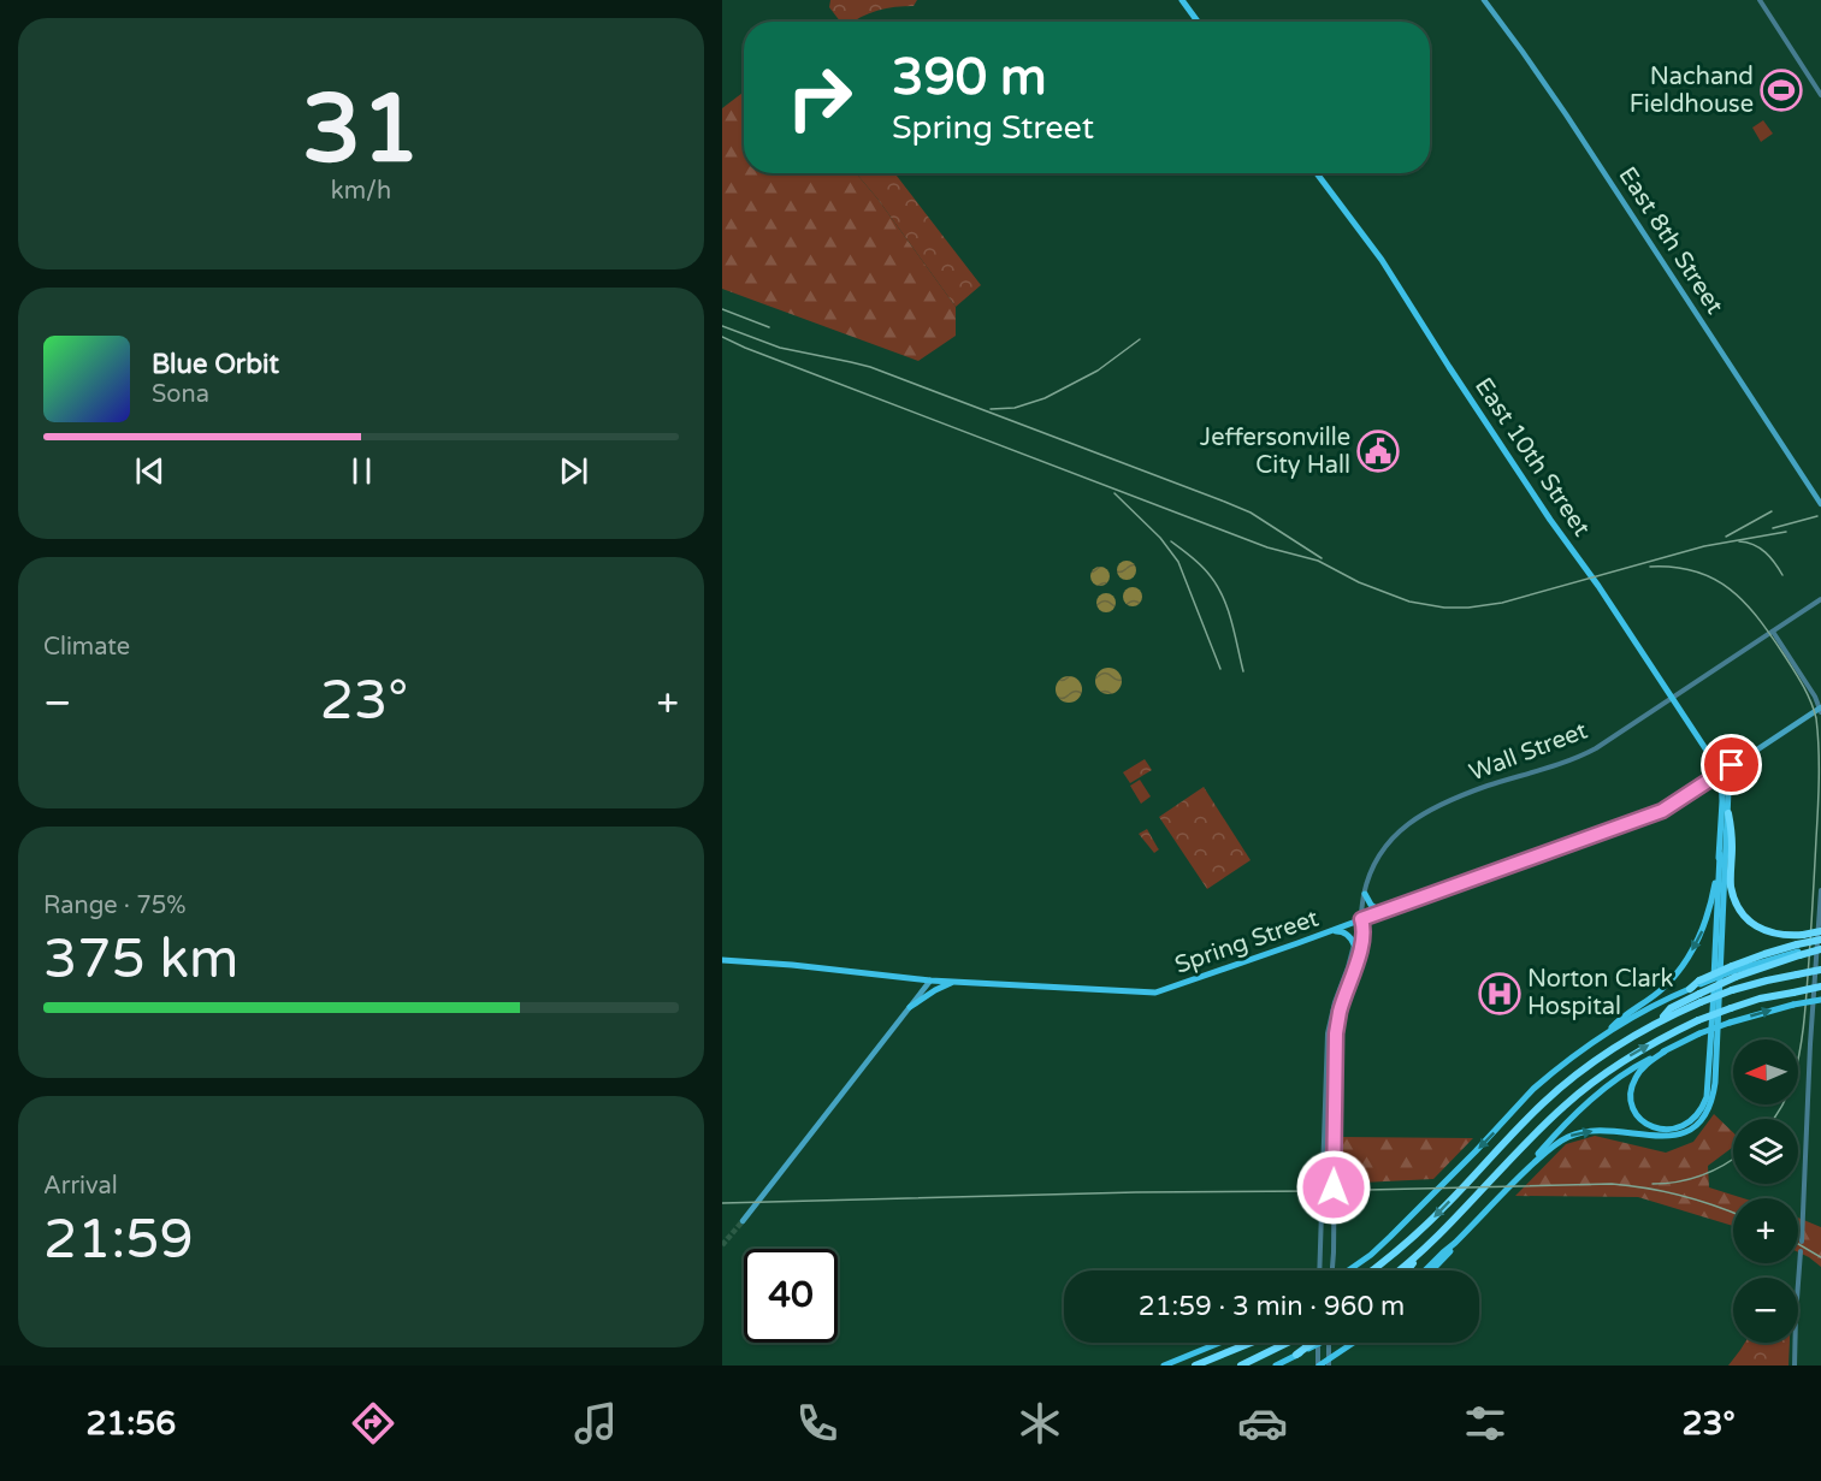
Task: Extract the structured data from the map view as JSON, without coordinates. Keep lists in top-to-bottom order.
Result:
{
  "streets": {
    "main road": ["East 8th Street", "East 10th Street", "Spring Street"],
    "street": ["Wall Street"]
  },
  "crossings": [
    ["East 10th Street", "Wall Street"],
    ["East 10th Street", "Spring Street"],
    ["Wall Street", "Spring Street"]
  ],
  "places": {
    "sports": ["Nachand Fieldhouse"],
    "public building": ["Jeffersonville City Hall"],
    "hospital": ["Norton Clark Hospital"]
  },
  "north": "left",
  "page": {
    "tile": [
      ["31", "km/h"],
      "Climate",
      ["Range · 75%", "375 km"],
      ["Arrival", "21:59"]
    ],
    "turn": ["390 m", "Spring Street"],
    "song": ["Blue Orbit", "Sona"],
    "heat": ["−", "23°", "+"],
    "map_buttons": ["+", "−"],
    "limit": "40",
    "trip": "21:59 · 3 min · 960 m",
    "tabs": ["21:56", "23°"]
  }
}
